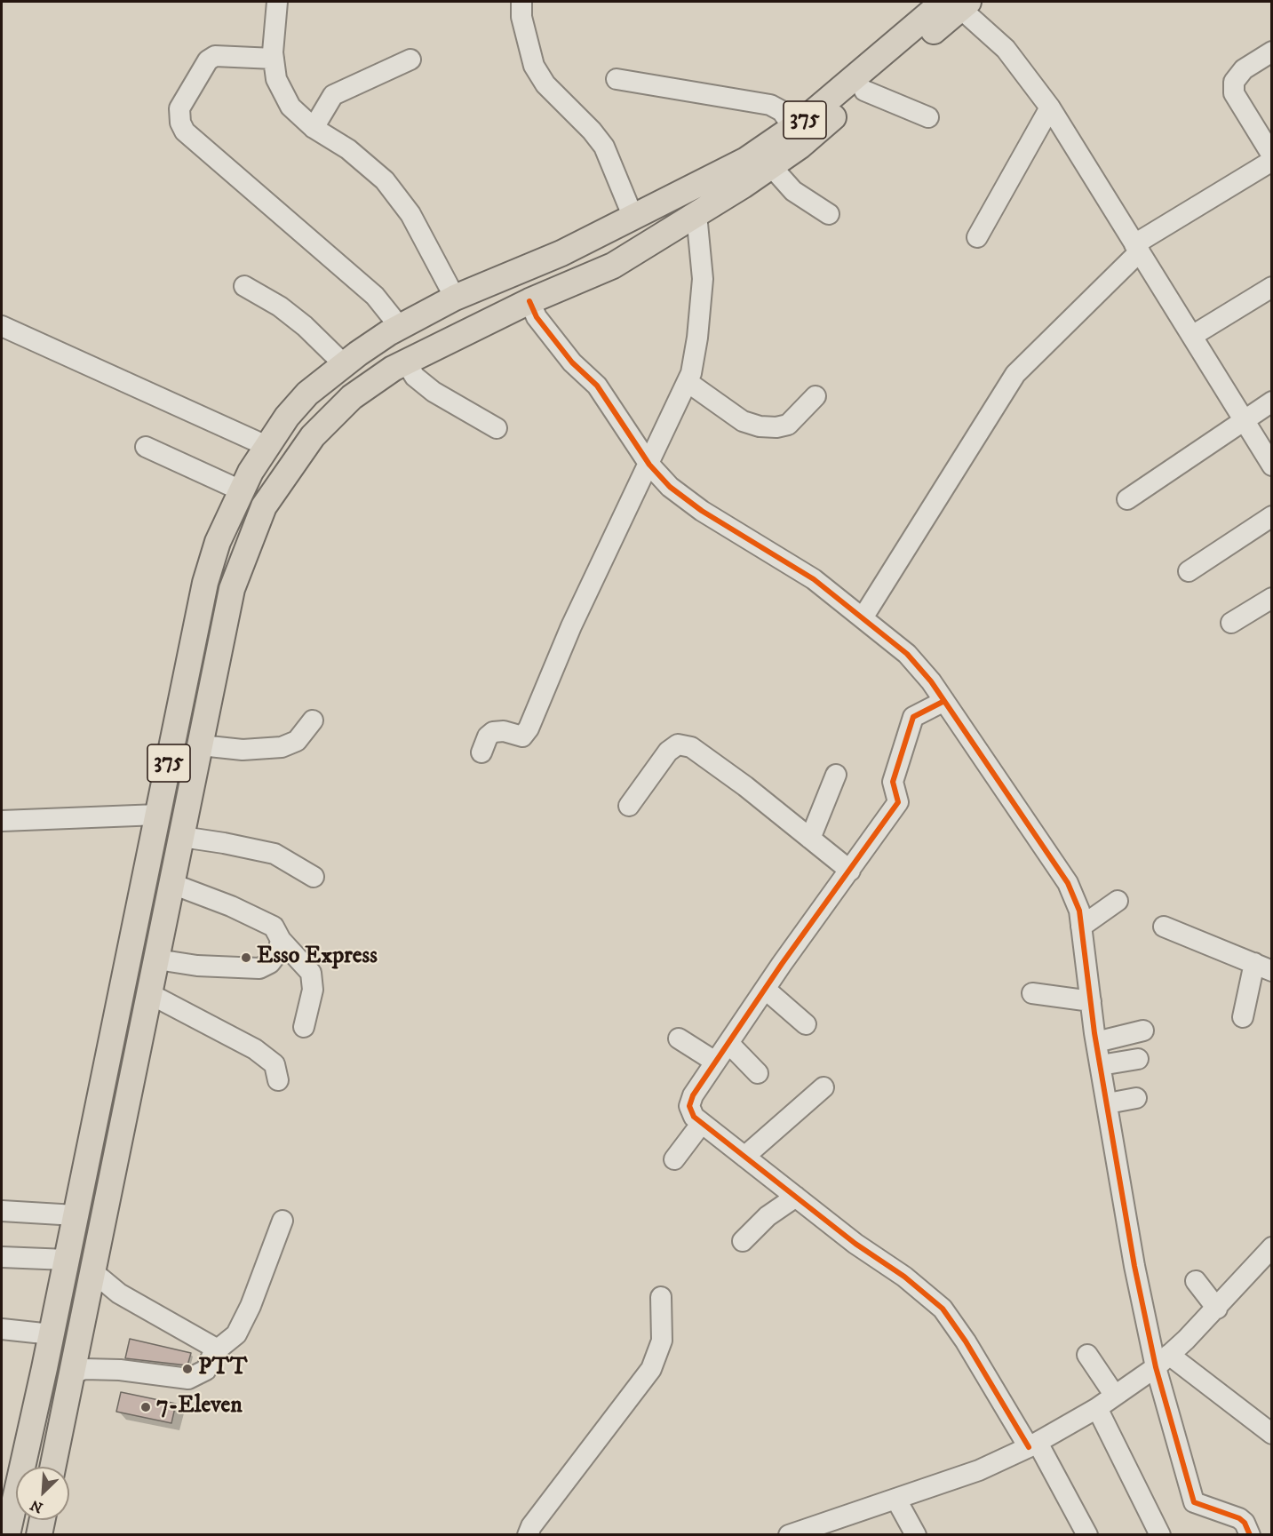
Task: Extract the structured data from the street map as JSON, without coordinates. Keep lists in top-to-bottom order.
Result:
{
  "streets": {
    "main road": ["375"]
  },
  "places": ["Esso Express", "PTT", "7-Eleven"],
  "north": "bottom left"
}
